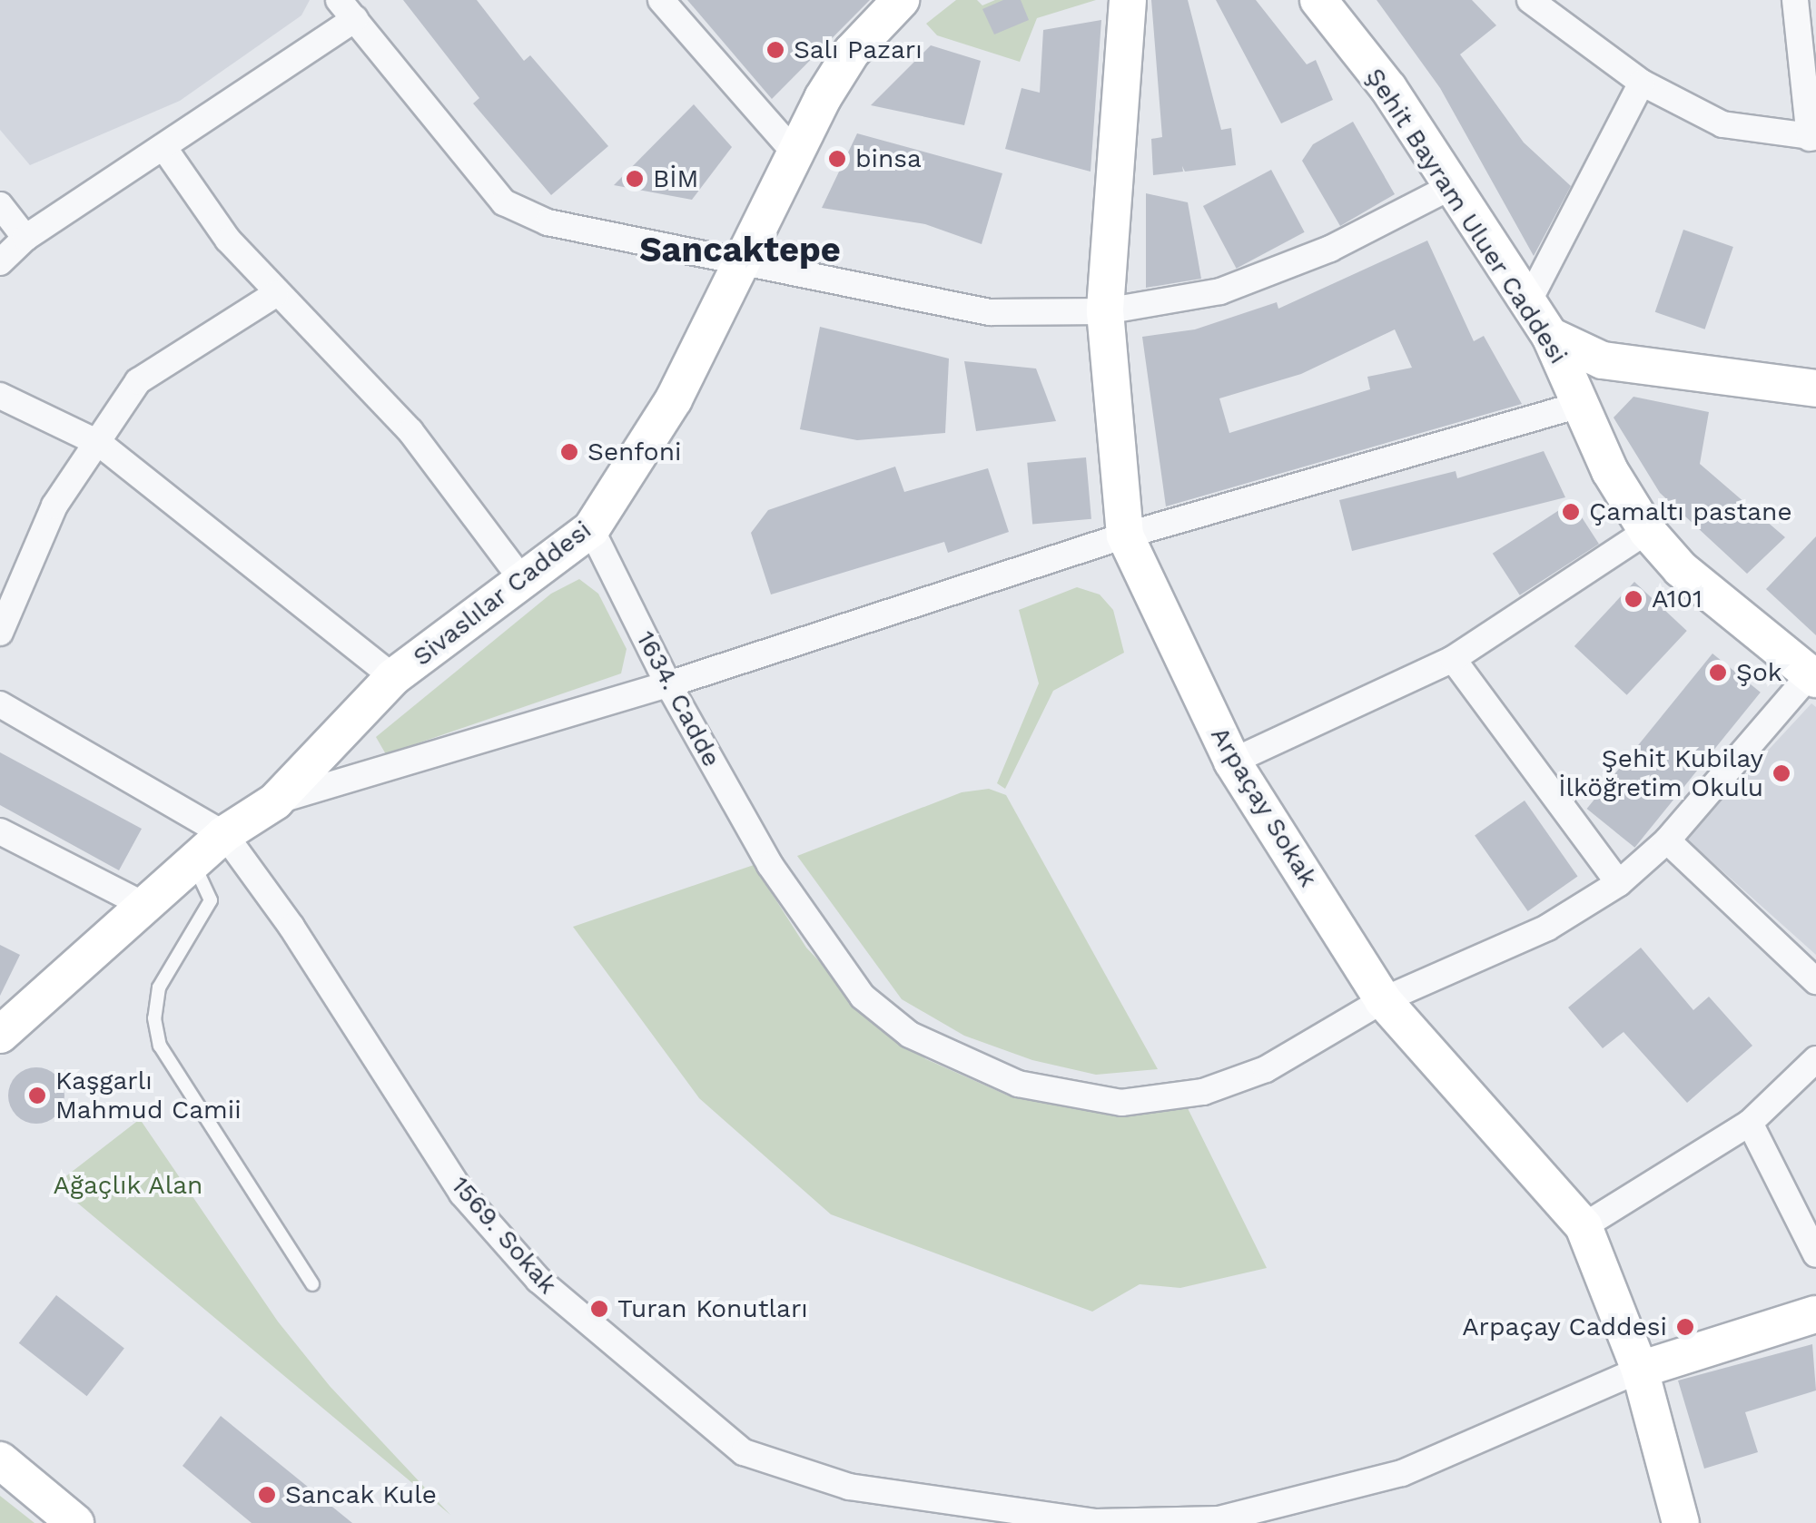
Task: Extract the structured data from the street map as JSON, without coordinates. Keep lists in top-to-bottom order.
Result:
{
  "streets": {
    "main road": ["Şehit Bayram Uluer Caddesi", "Sivaslılar Caddesi", "Arpaçay Sokak"],
    "street": ["1634. Cadde", "1569. Sokak"]
  },
  "crossings": [
    ["Şehit Bayram Uluer Caddesi", "1634. Cadde"],
    ["Sivaslılar Caddesi", "1634. Cadde"],
    ["Sivaslılar Caddesi", "1569. Sokak"],
    ["1634. Cadde", "Arpaçay Sokak"],
    ["Arpaçay Sokak", "1569. Sokak"]
  ],
  "districts": ["Sancaktepe"],
  "parks": ["Ağaçlık Alan"],
  "places": [
    "Salı Pazarı",
    "binsa",
    "BİM",
    "Senfoni",
    "Çamaltı pastane",
    "A101",
    "Şok",
    "Şehit Kubilay İlköğretim Okulu",
    "Kaşgarlı Mahmud Camii",
    "Turan Konutları",
    "Arpaçay Caddesi",
    "Sancak Kule"
  ]
}
